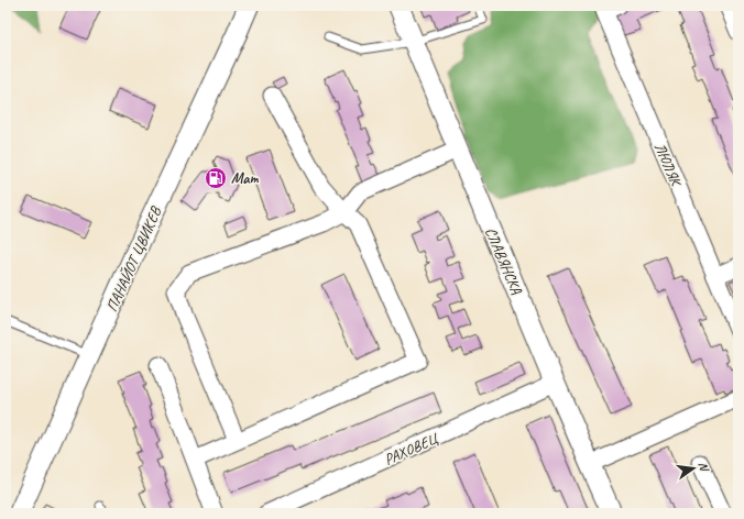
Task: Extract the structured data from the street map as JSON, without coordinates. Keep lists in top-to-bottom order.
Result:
{
  "streets": {
    "street": [
      "ЛЮЛЯК",
      "ПАНАЙОТ ЦВИКЕВ",
      "СЛАВЯНСКА",
      "РАХОВЕЦ"
    ]
  },
  "crossings": [
    ["СЛАВЯНСКА", "РАХОВЕЦ"]
  ],
  "places": {
    "fuel station": ["Мат"]
  },
  "north": "right"
}
